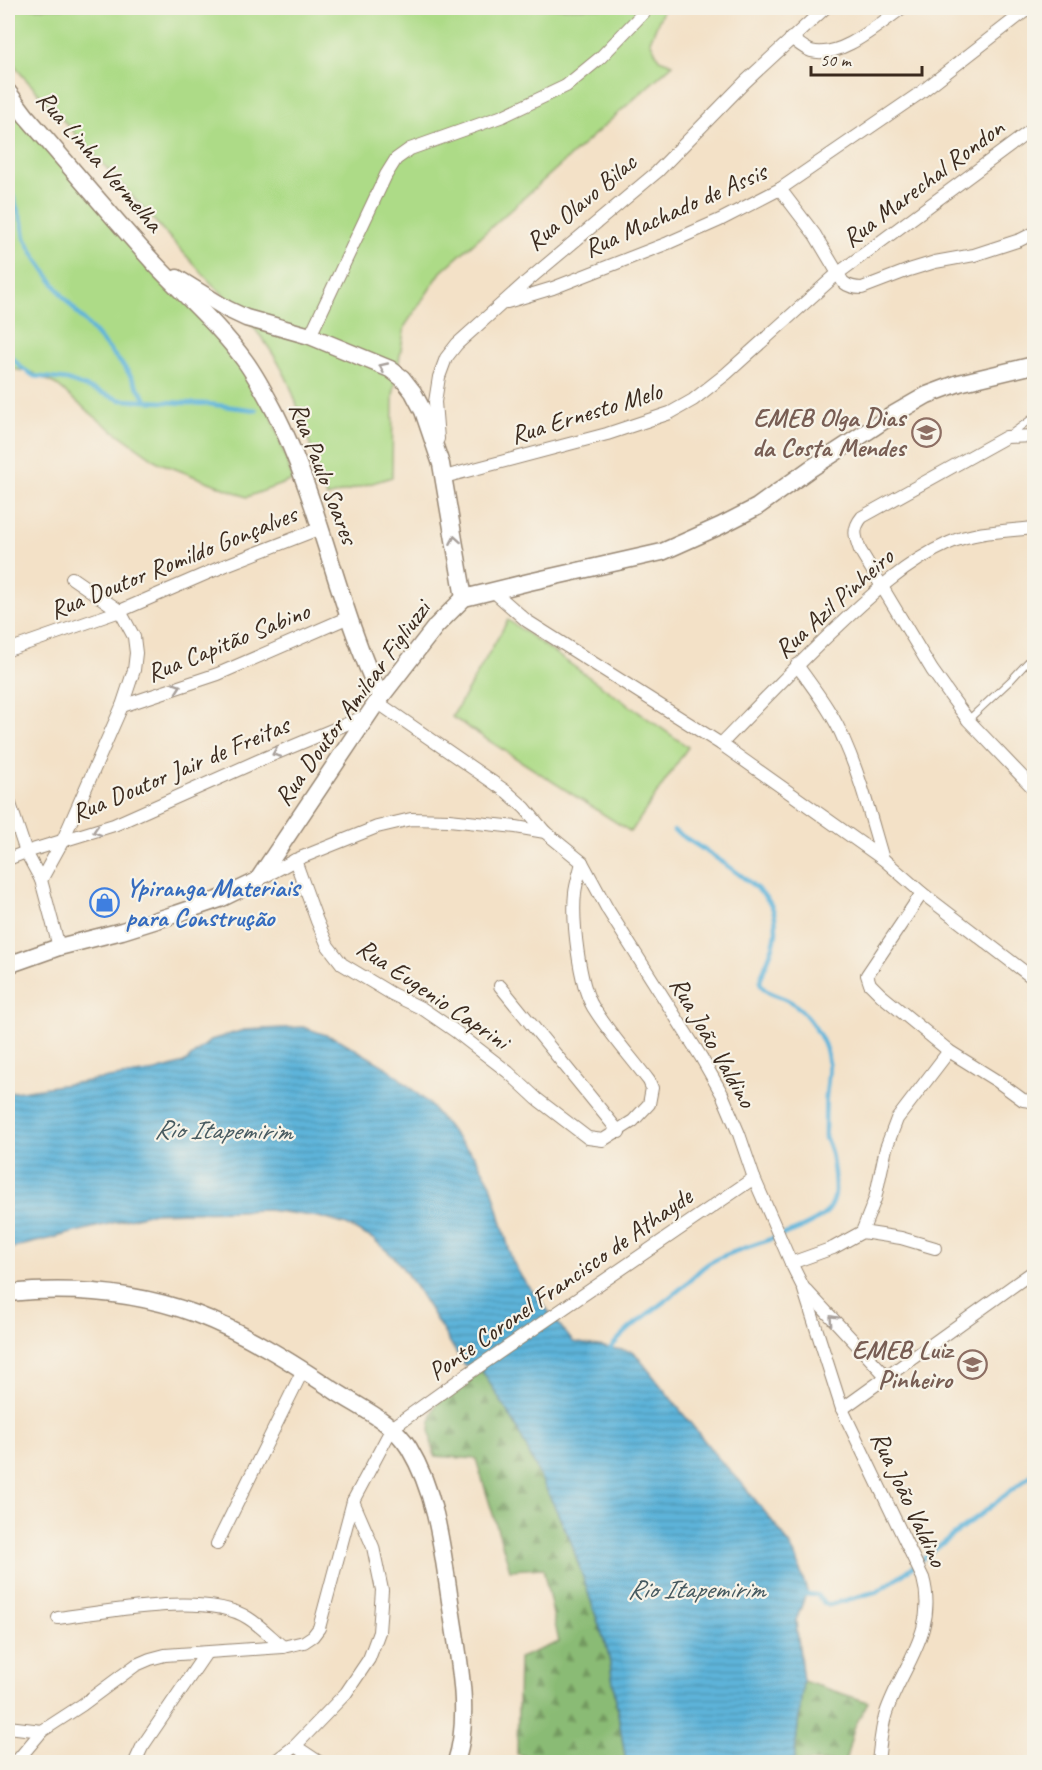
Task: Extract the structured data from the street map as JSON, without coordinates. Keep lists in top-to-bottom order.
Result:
{
  "streets": {
    "street": [
      "Rua Linha Vermelha",
      "Rua Marechal Rondon",
      "Rua Olavo Bilac",
      "Rua Machado de Assis",
      "Rua Ernesto Melo",
      "Rua Paulo Soares",
      "Rua Doutor Romildo Gonçalves",
      "Rua Azil Pinheiro",
      "Rua Capitão Sabino",
      "Rua Doutor Amilcar Figliuzzi",
      "Rua Doutor Jair de Freitas",
      "Rua Eugenio Caprini",
      "Rua João Valdino",
      "Ponte Coronel Francisco de Athayde"
    ]
  },
  "crossings": [
    ["Rua Linha Vermelha", "Rua Olavo Bilac"],
    ["Rua Linha Vermelha", "Rua Paulo Soares"],
    ["Rua Marechal Rondon", "Rua Ernesto Melo"],
    ["Rua Olavo Bilac", "Rua Machado de Assis"],
    ["Rua Olavo Bilac", "Rua Ernesto Melo"],
    ["Rua Olavo Bilac", "Rua Paulo Soares"],
    ["Rua Olavo Bilac", "Rua Doutor Amilcar Figliuzzi"],
    ["Rua Paulo Soares", "Rua Doutor Romildo Gonçalves"],
    ["Rua Paulo Soares", "Rua Capitão Sabino"],
    ["Rua Paulo Soares", "Rua Doutor Amilcar Figliuzzi"],
    ["Rua Paulo Soares", "Rua Doutor Jair de Freitas"],
    ["Rua Doutor Amilcar Figliuzzi", "Rua Doutor Jair de Freitas"],
    ["Rua João Valdino", "Ponte Coronel Francisco de Athayde"]
  ],
  "one_way": ["Rua Capitão Sabino"],
  "water": ["Rio Itapemirim"],
  "places": {
    "school or university": ["EMEB Olga Dias da Costa Mendes", "EMEB Luiz Pinheiro"],
    "shop": ["Ypiranga Materiais para Construção"]
  },
  "scale_bar": "50 m"
}
